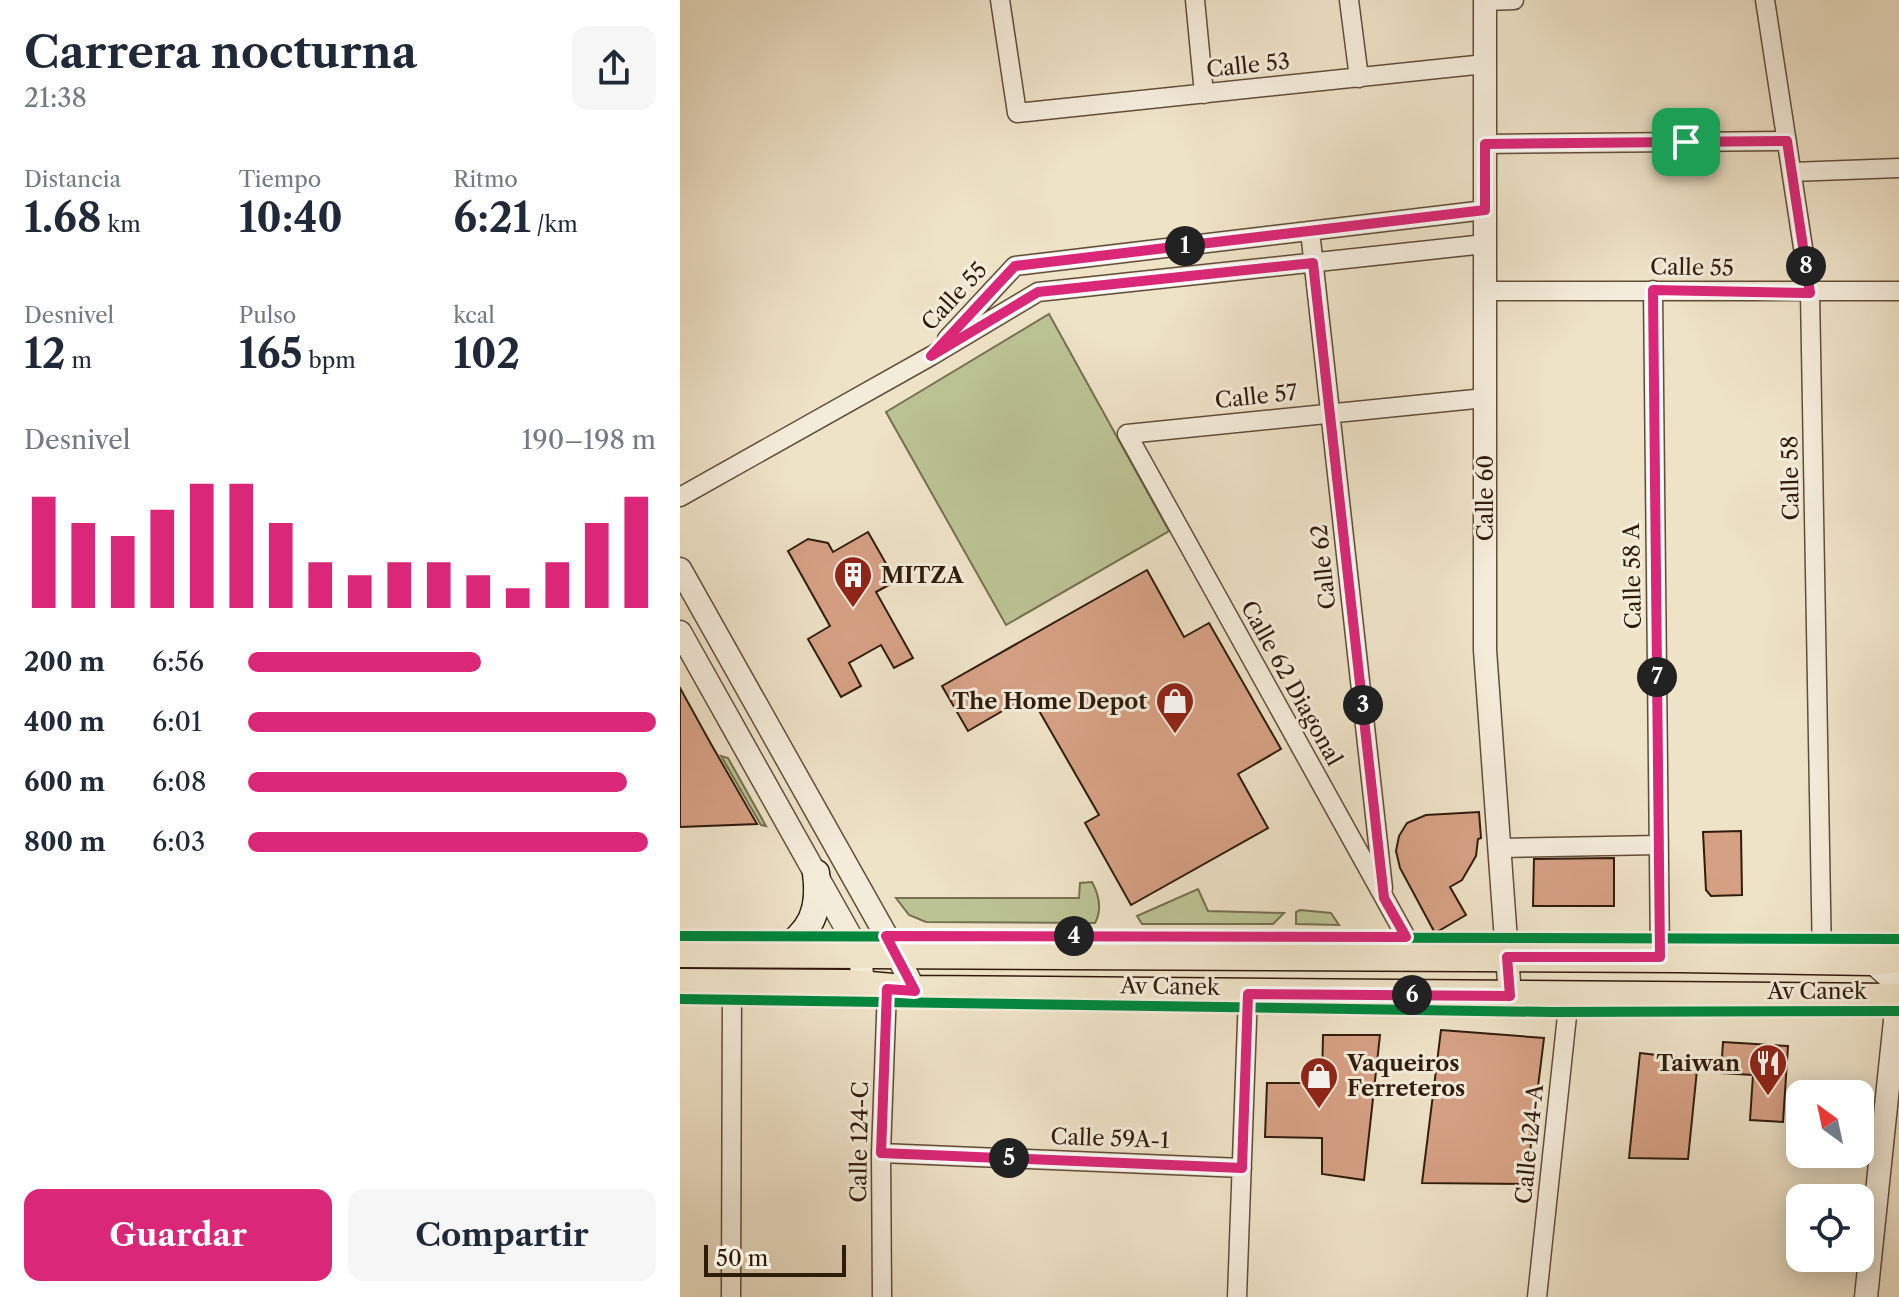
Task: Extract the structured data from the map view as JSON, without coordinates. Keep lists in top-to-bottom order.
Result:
{
  "streets": {
    "street": [
      "Calle 53",
      "Calle 55",
      "Calle 57",
      "Calle 58",
      "Calle 60",
      "Calle 62",
      "Calle 58 A",
      "Calle 62 Diagonal",
      "Calle 59A-1",
      "Calle 124-C",
      "Calle 124-A"
    ],
    "cycle path": ["Av Canek"]
  },
  "crossings": [
    ["Calle 53", "Calle 60"],
    ["Calle 55", "Calle 58"],
    ["Calle 55", "Calle 60"],
    ["Calle 55", "Calle 62"],
    ["Calle 55", "Calle 58 A"],
    ["Calle 57", "Calle 60"],
    ["Calle 57", "Calle 62"],
    ["Calle 57", "Calle 62 Diagonal"],
    ["Calle 62", "Calle 62 Diagonal"],
    ["Calle 59A-1", "Calle 124-C"]
  ],
  "places": {
    "building": ["MITZA"],
    "shop": ["The Home Depot", "Vaqueiros Ferreteros"],
    "restaurant": ["Taiwan"]
  },
  "scale_bar": "50 m",
  "north": "top left",
  "page": {
    "heading": ["Carrera nocturna", "21:38"],
    "stats": [
      ["Distancia", "1.68 km"],
      ["Tiempo", "10:40"],
      ["Ritmo", "6:21 /km"],
      ["Desnivel", "12 m"],
      ["Pulso", "165 bpm"],
      ["kcal", "102"]
    ],
    "pins": [
      "1",
      "8",
      "7",
      "3",
      "4",
      "6",
      "5"
    ],
    "chart": ["Desnivel", "190–198 m"],
    "list": [
      {
        "name": "200 m",
        "note": "6:56"
      },
      {
        "name": "400 m",
        "note": "6:01"
      },
      {
        "name": "600 m",
        "note": "6:08"
      },
      {
        "name": "800 m",
        "note": "6:03"
      }
    ],
    "buttons": ["Guardar", "Compartir"],
    "scale": "50 m"
  }
}
